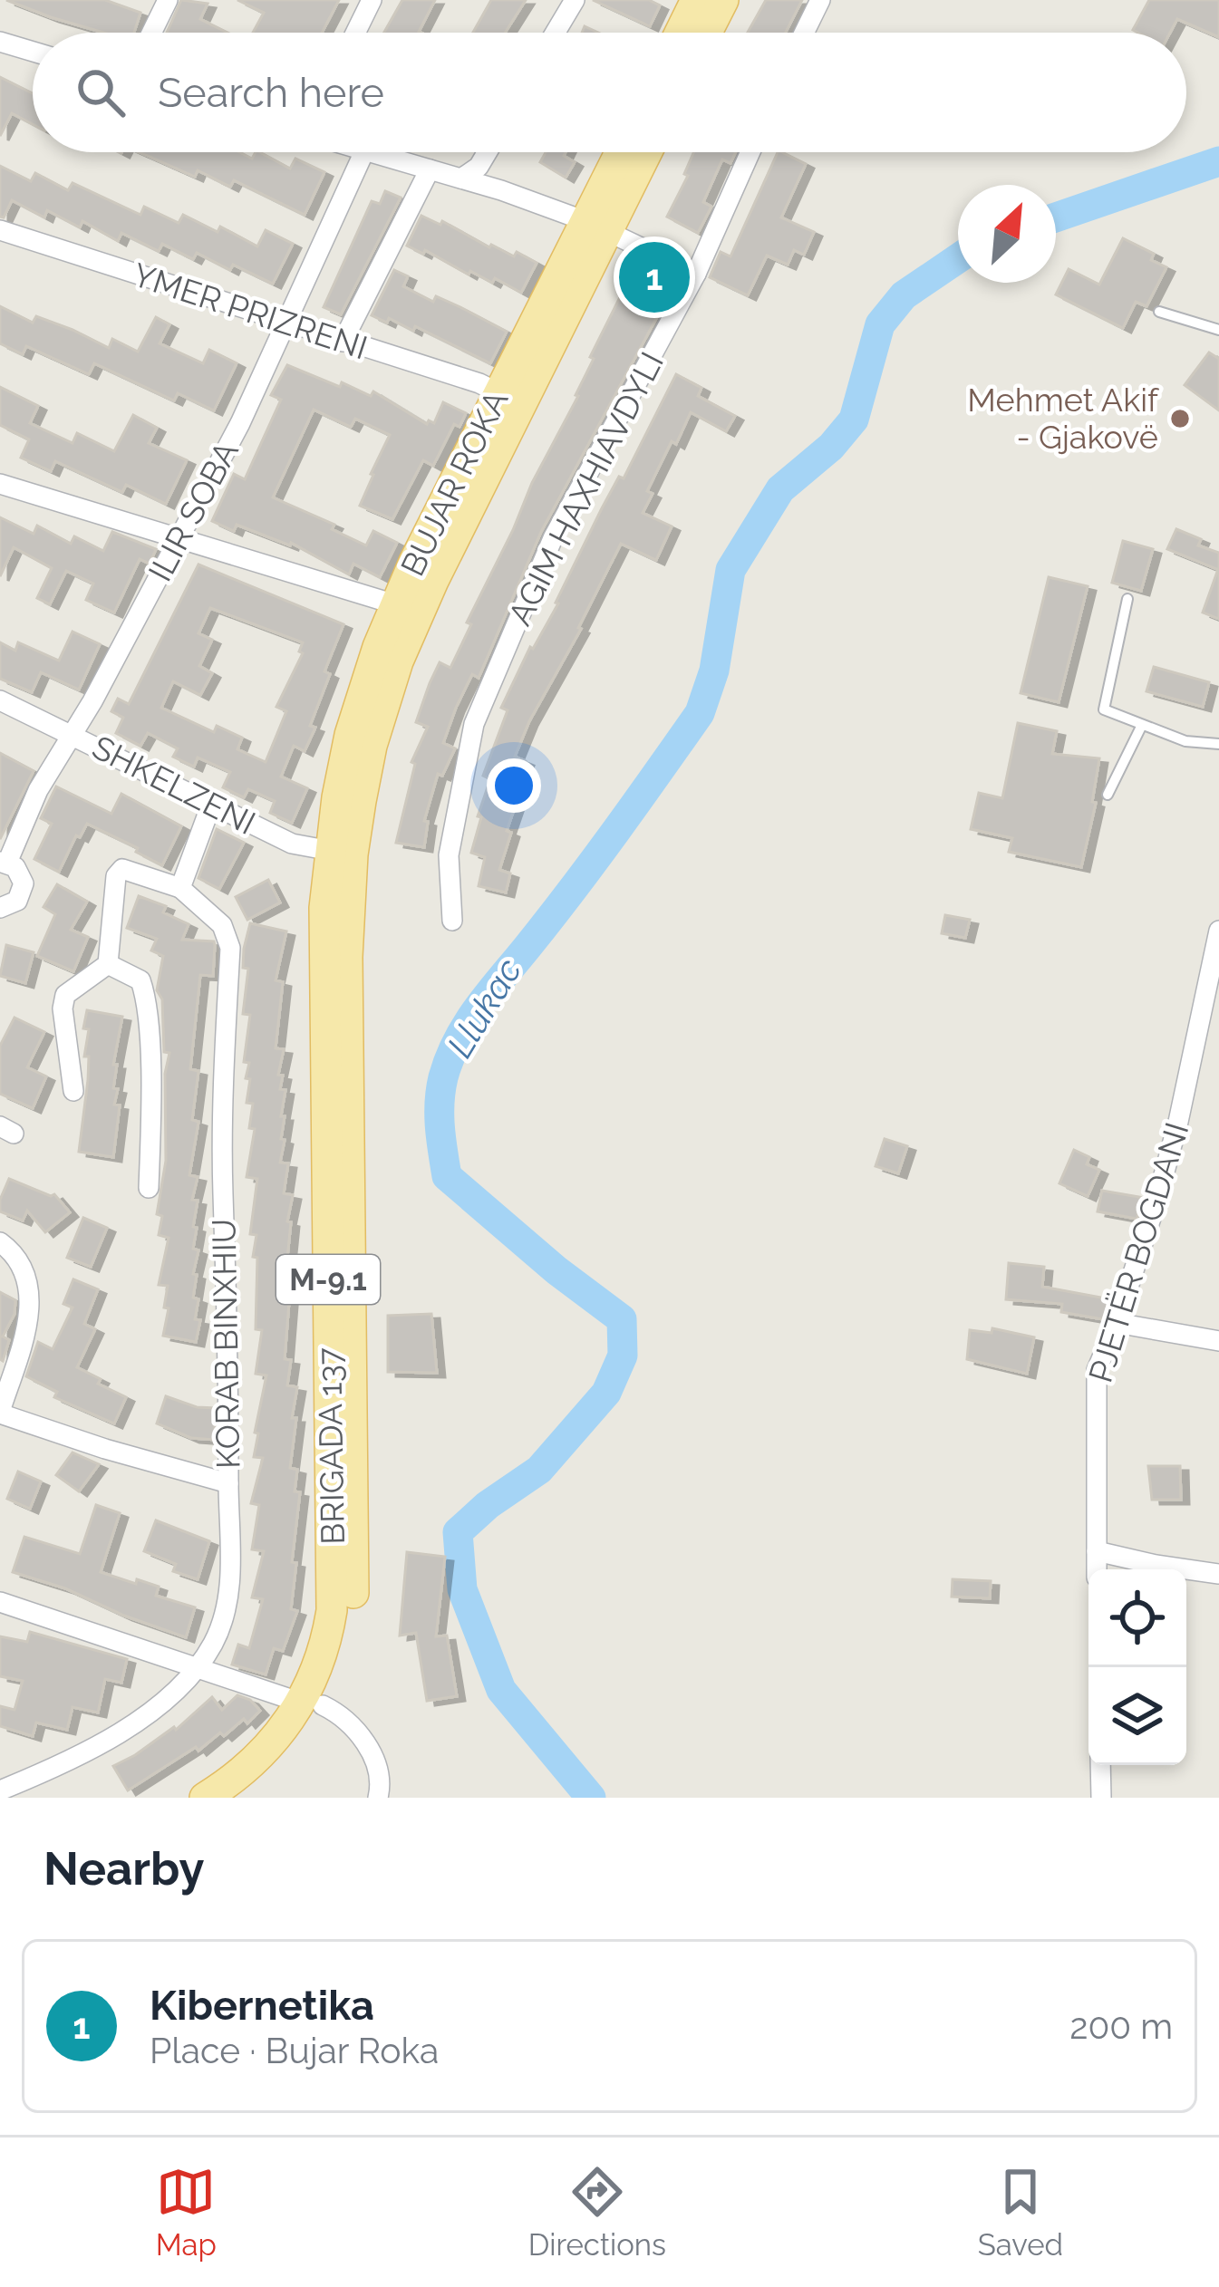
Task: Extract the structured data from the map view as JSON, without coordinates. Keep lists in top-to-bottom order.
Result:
{
  "streets": {
    "main road": ["BUJAR ROKA", "M-9.1", "BRIGADA 137"],
    "street": [
      "YMER PRIZRENI",
      "AGIM HAXHIAVDYLI",
      "ILIR SOBA",
      "SHKELZENI",
      "PJETËR BOGDANI",
      "KORAB BINXHIU"
    ]
  },
  "crossings": [
    ["YMER PRIZRENI", "BUJAR ROKA"],
    ["YMER PRIZRENI", "ILIR SOBA"],
    ["BUJAR ROKA", "SHKELZENI"],
    ["BUJAR ROKA", "BRIGADA 137"],
    ["ILIR SOBA", "SHKELZENI"],
    ["SHKELZENI", "BRIGADA 137"]
  ],
  "water": ["Llukac"],
  "places": ["Mehmet Akif - Gjakovë"],
  "north": "top right",
  "page": {
    "search": "Search here",
    "pins": "1",
    "heading": "Nearby",
    "list": [
      {
        "mark": "1",
        "name": "Kibernetika",
        "note": "Place · Bujar Roka",
        "value": "200 m"
      }
    ],
    "nav": ["Map", "Directions", "Saved"]
  }
}
